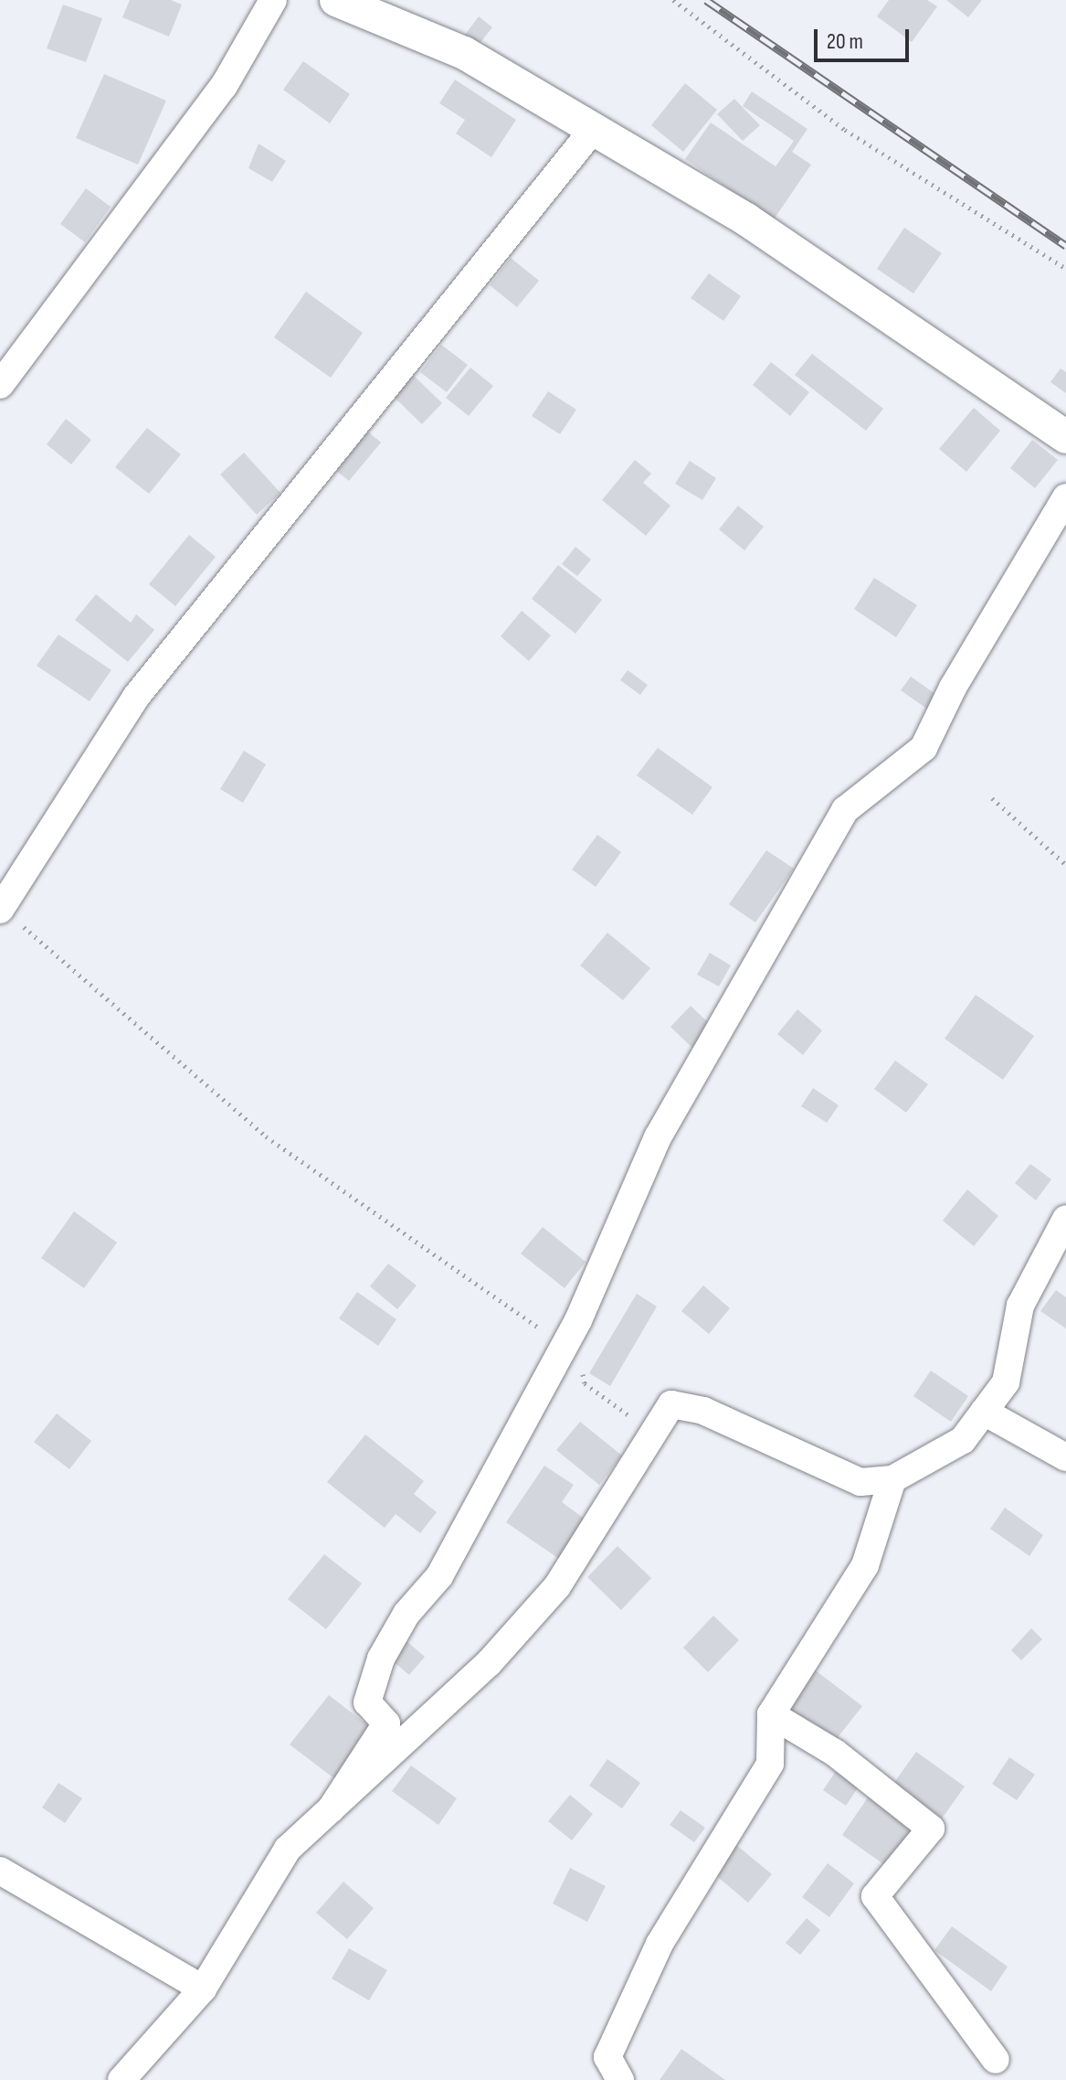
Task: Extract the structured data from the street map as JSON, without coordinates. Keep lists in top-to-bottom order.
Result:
{
  "scale_bar": "20 m"
}
